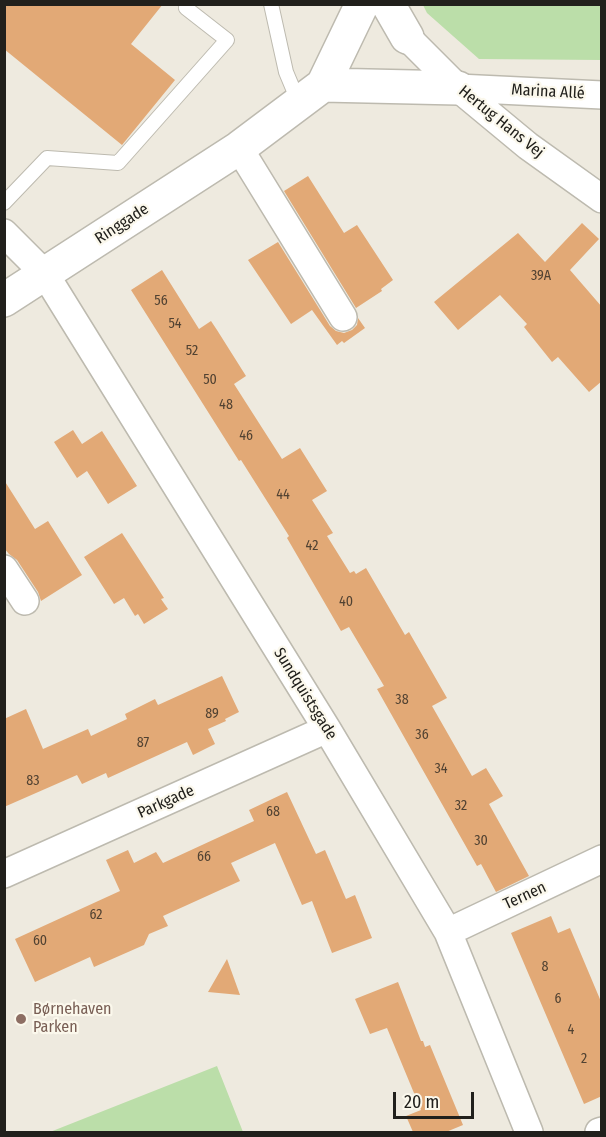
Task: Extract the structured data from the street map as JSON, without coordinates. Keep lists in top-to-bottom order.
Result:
{
  "streets": {
    "street": [
      "Marina Allé",
      "Hertug Hans Vej",
      "Ringgade",
      "Sundquistsgade",
      "Parkgade",
      "Ternen"
    ]
  },
  "crossings": [
    ["Marina Allé", "Hertug Hans Vej"],
    ["Ringgade", "Sundquistsgade"],
    ["Sundquistsgade", "Parkgade"],
    ["Sundquistsgade", "Ternen"]
  ],
  "places": ["Børnehaven Parken"],
  "house_numbers": [
    "39A",
    "56",
    "54",
    "52",
    "50",
    "48",
    "46",
    "44",
    "42",
    "40",
    "38",
    "89",
    "36",
    "87",
    "34",
    "83",
    "32",
    "68",
    "30",
    "66",
    "62",
    "60",
    "8",
    "6",
    "4",
    "2"
  ],
  "scale_bar": "20 m"
}
